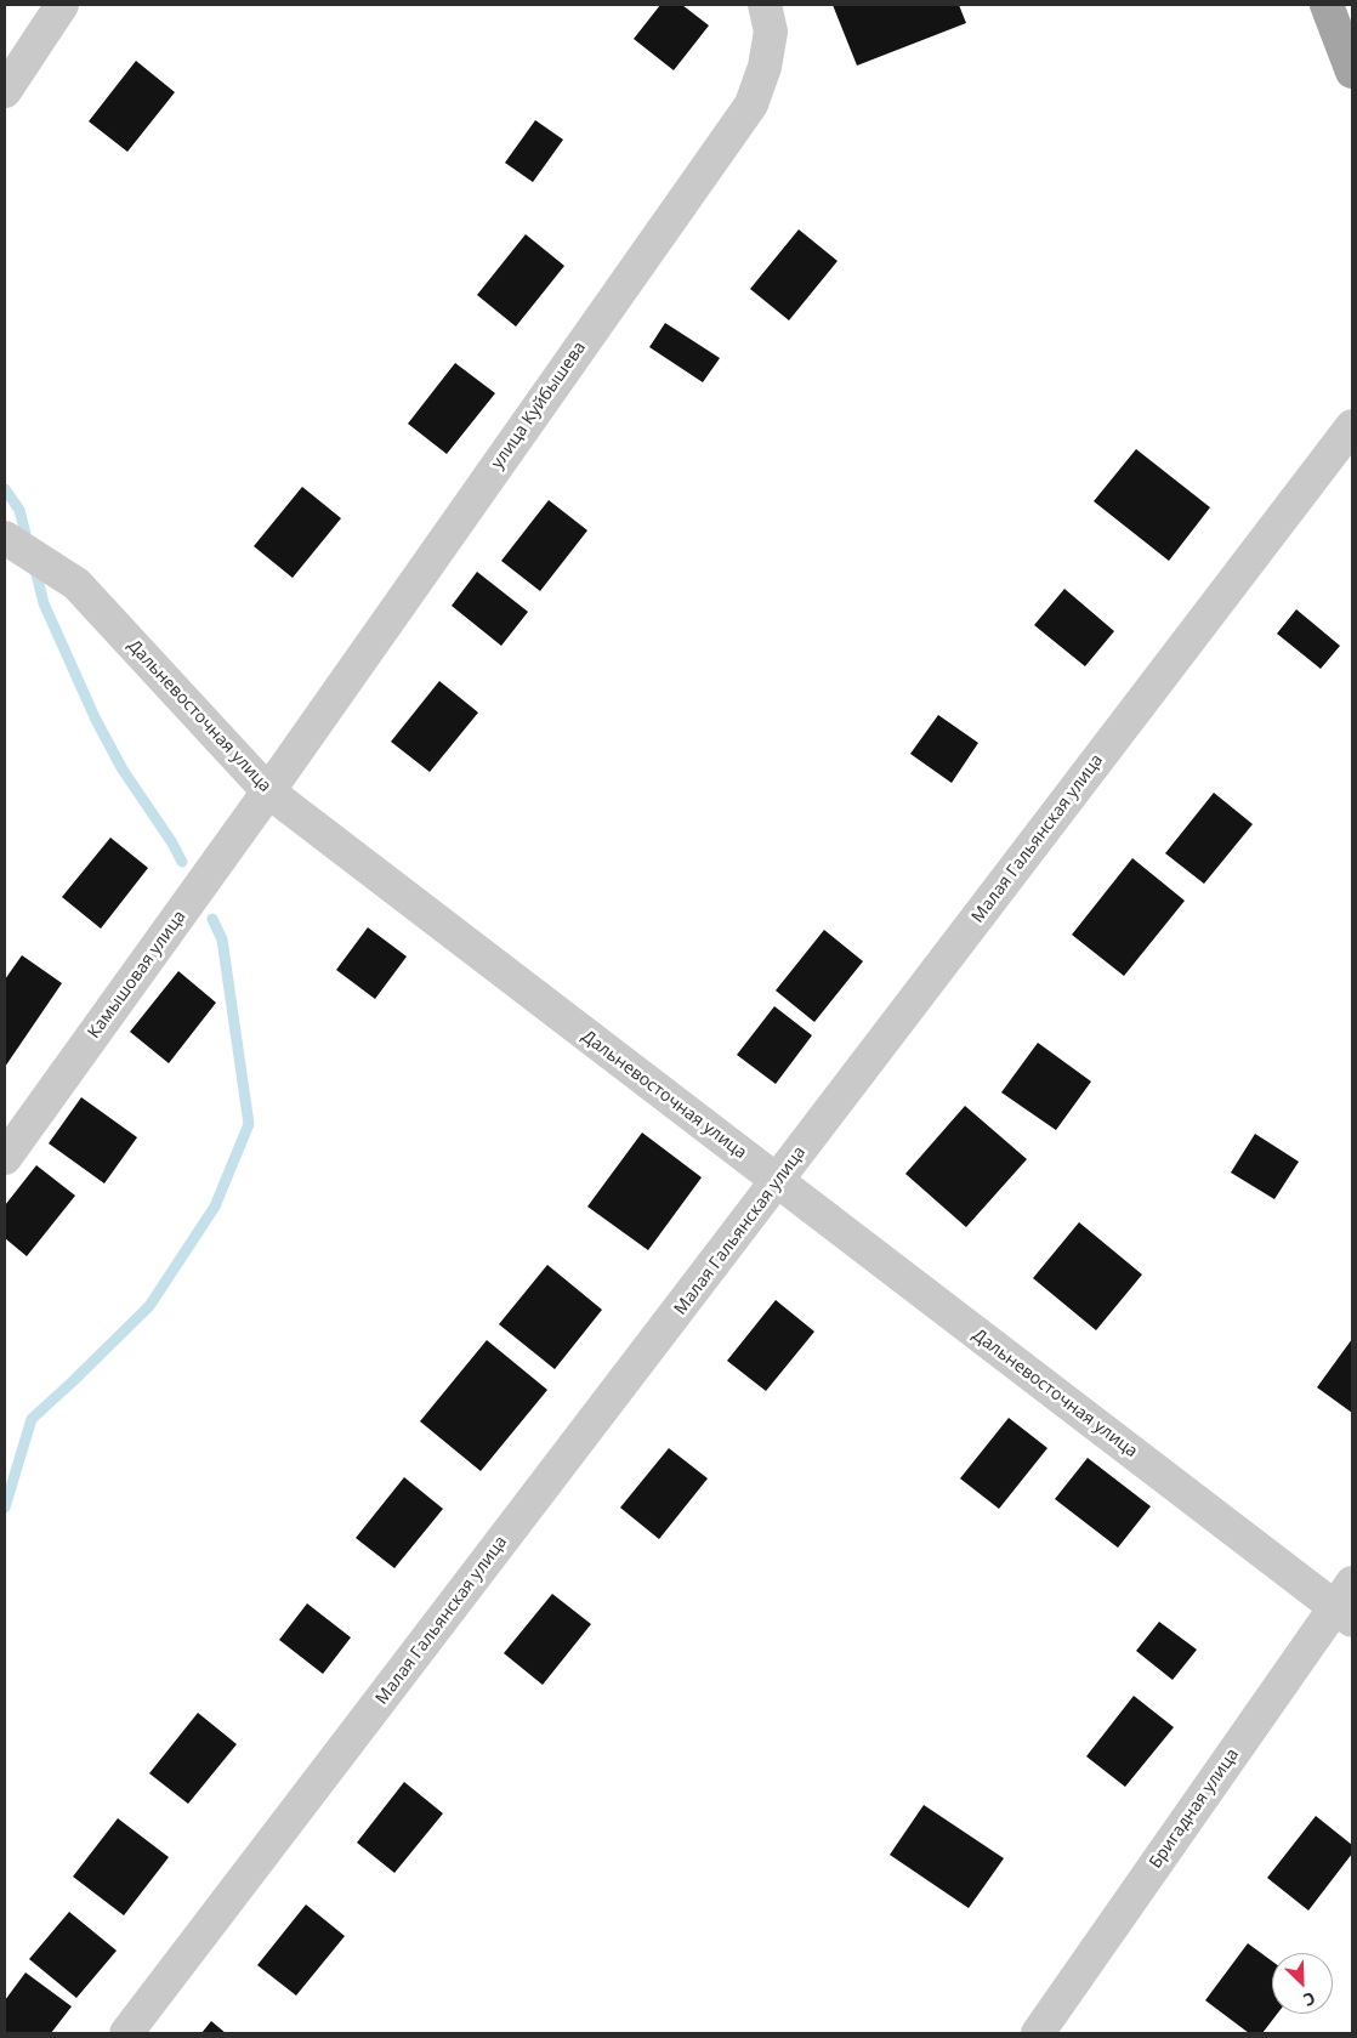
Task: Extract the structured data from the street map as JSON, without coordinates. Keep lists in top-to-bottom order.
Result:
{
  "streets": {
    "street": [
      "улица Куйбышева",
      "Дальневосточная улица",
      "Малая Гальянская улица",
      "Камышовая улица",
      "Бригадная улица"
    ]
  },
  "crossings": [
    ["улица Куйбышева", "Дальневосточная улица"],
    ["улица Куйбышева", "Камышовая улица"],
    ["Дальневосточная улица", "Малая Гальянская улица"],
    ["Дальневосточная улица", "Камышовая улица"],
    ["Дальневосточная улица", "Бригадная улица"]
  ],
  "north": "bottom right"
}
